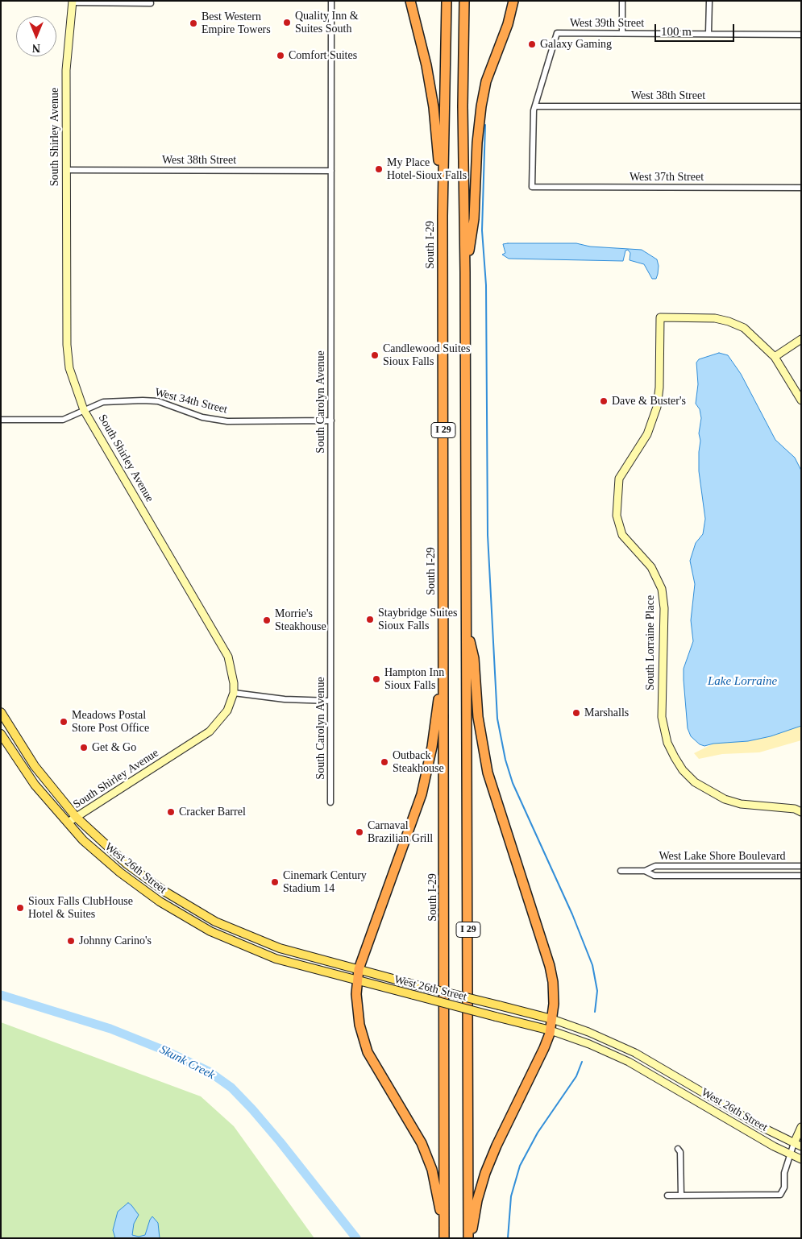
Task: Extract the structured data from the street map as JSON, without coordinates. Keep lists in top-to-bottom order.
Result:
{
  "streets": {
    "highway": ["South I-29", "I 29"],
    "main road": ["West 26th Street"],
    "street": [
      "West 39th Street",
      "West 38th Street",
      "South Shirley Avenue",
      "West 37th Street",
      "West 34th Street",
      "South Carolyn Avenue",
      "South Lorraine Place",
      "West Lake Shore Boulevard"
    ]
  },
  "crossings": [
    ["West 39th Street", "West 38th Street"],
    ["West 39th Street", "West 37th Street"],
    ["West 38th Street", "South Shirley Avenue"],
    ["West 38th Street", "West 37th Street"],
    ["West 38th Street", "South Carolyn Avenue"],
    ["South Shirley Avenue", "West 34th Street"],
    ["South Shirley Avenue", "West 26th Street"],
    ["West 34th Street", "South Carolyn Avenue"]
  ],
  "water": ["Lake Lorraine", "Skunk Creek"],
  "places": [
    "Quality Inn & Suites South",
    "Best Western Empire Towers",
    "Galaxy Gaming",
    "Comfort Suites",
    "My Place Hotel-Sioux Falls",
    "Candlewood Suites Sioux Falls",
    "Dave & Buster's",
    "Staybridge Suites Sioux Falls",
    "Morrie's Steakhouse",
    "Hampton Inn Sioux Falls",
    "Marshalls",
    "Meadows Postal Store Post Office",
    "Get & Go",
    "Outback Steakhouse",
    "Cracker Barrel",
    "Carnaval Brazilian Grill",
    "Cinemark Century Stadium 14",
    "Sioux Falls ClubHouse Hotel & Suites",
    "Johnny Carino's"
  ],
  "scale_bar": "100 m",
  "north": "bottom"
}
